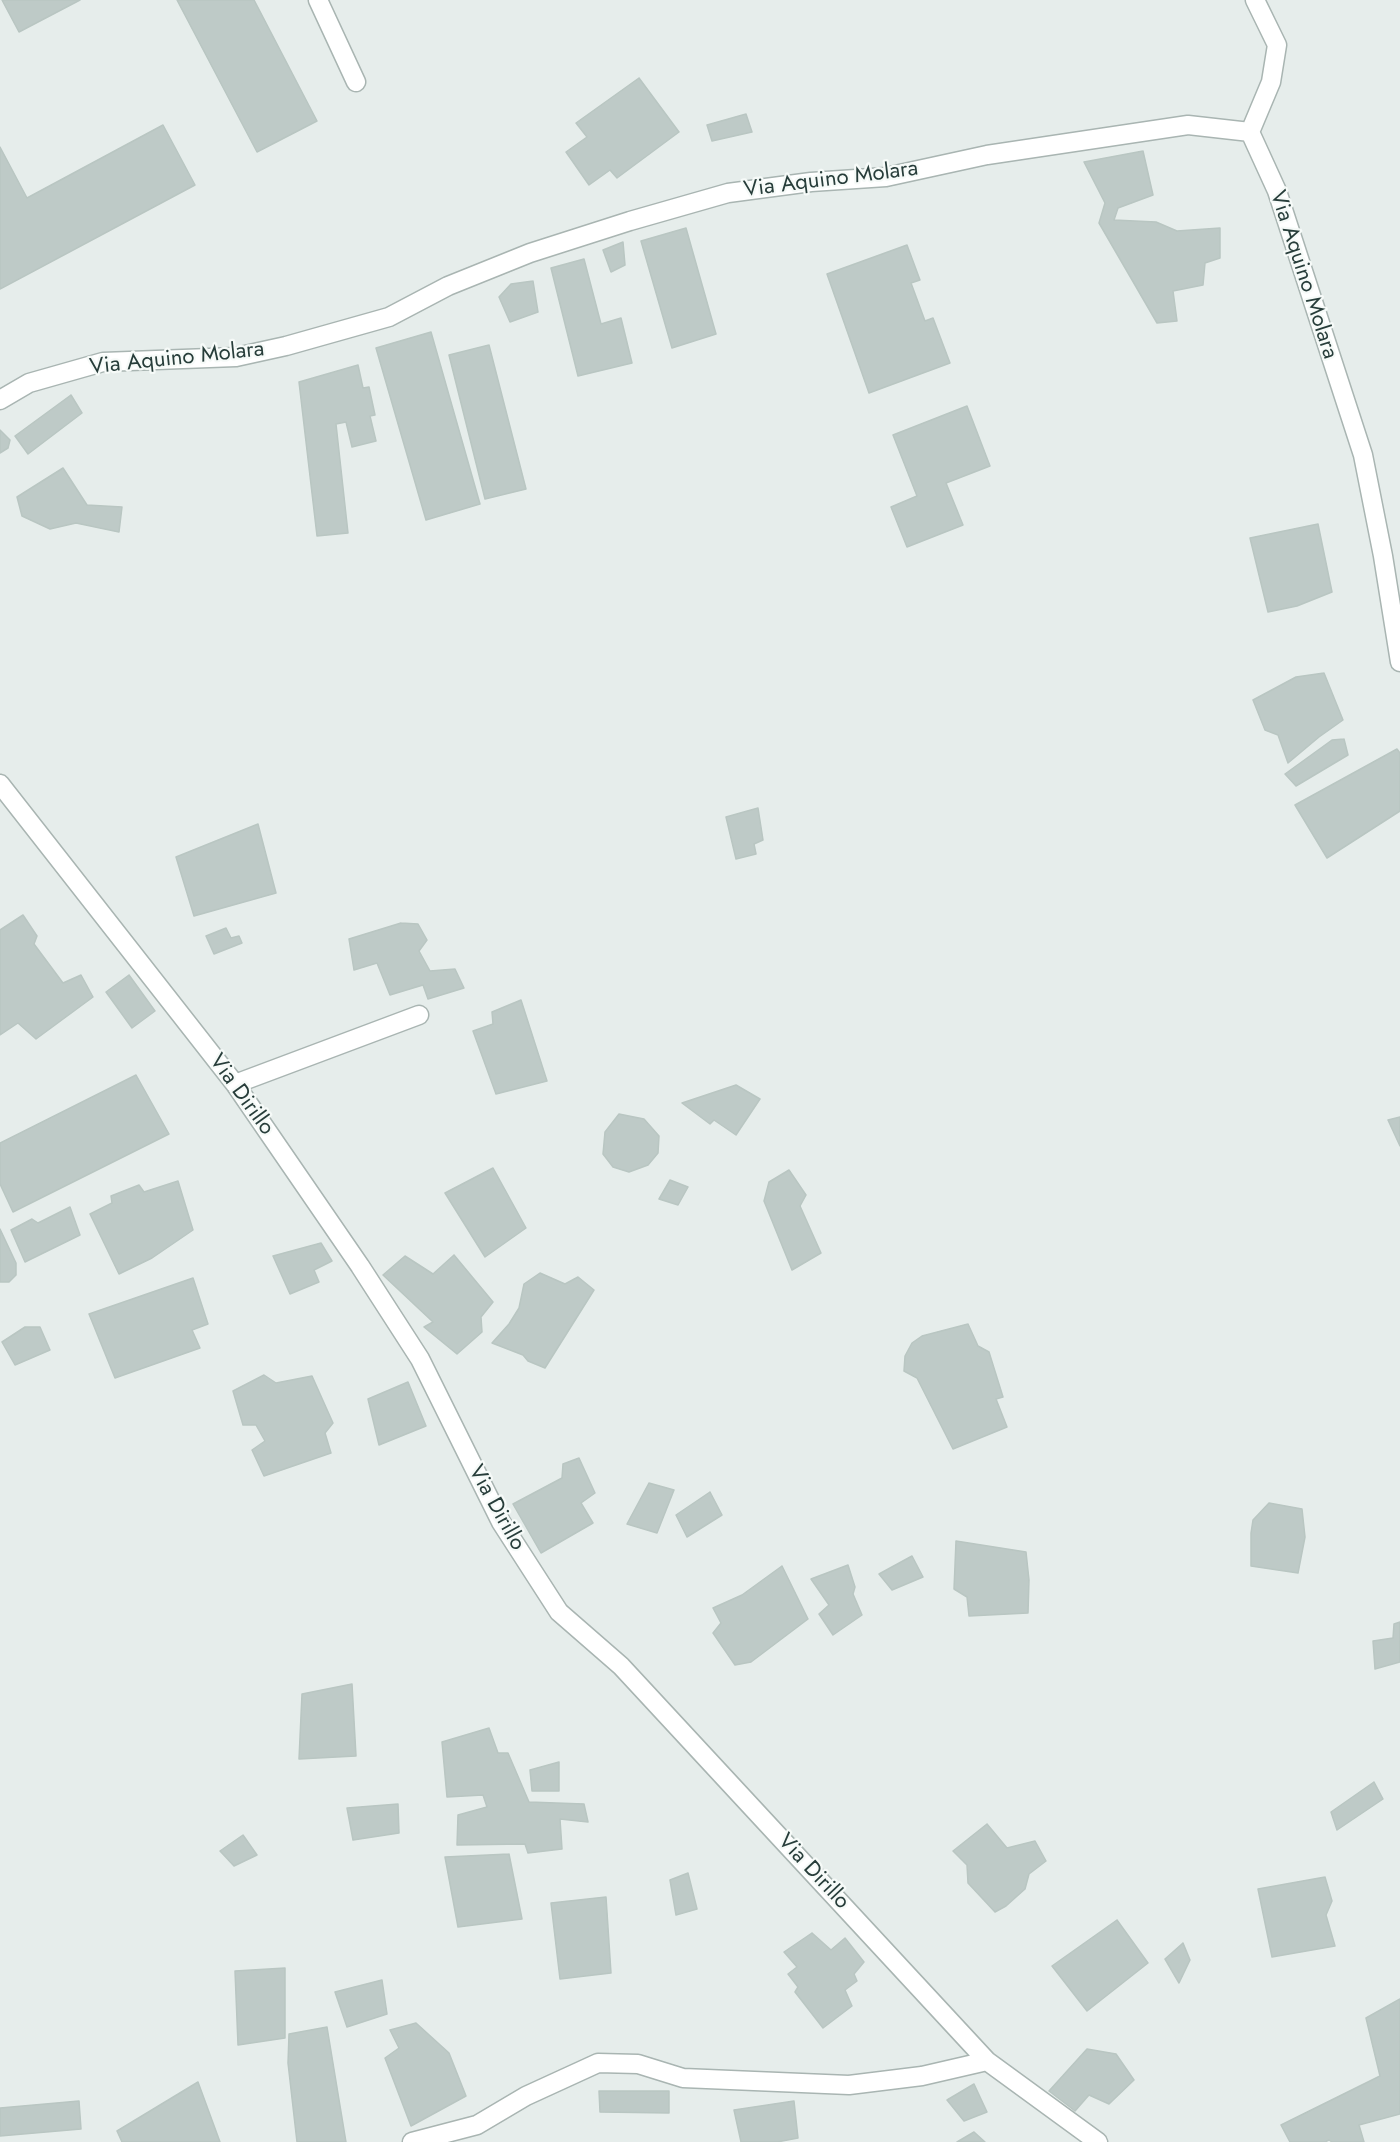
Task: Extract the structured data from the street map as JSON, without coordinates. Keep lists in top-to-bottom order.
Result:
{
  "streets": {
    "street": ["Via Aquino Molara", "Via Dirillo"]
  }
}
